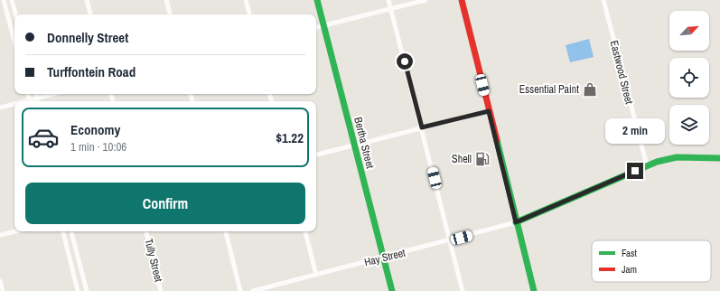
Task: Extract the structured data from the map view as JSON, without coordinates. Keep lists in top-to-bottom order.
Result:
{
  "streets": {
    "street": [
      "Eastwood Street",
      "Bertha Street",
      "Hay Street",
      "Tully Street"
    ]
  },
  "crossings": [
    ["Bertha Street", "Hay Street"]
  ],
  "places": {
    "shop": ["Essential Paint"],
    "fuel station": ["Shell"]
  },
  "legend": ["Fast", "Jam"],
  "north": "top right",
  "page": {
    "banner": ["Donnelly Street", "Turffontein Road"],
    "list": [
      {
        "name": "Economy",
        "note": "1 min · 10:06",
        "value": "$1.22"
      }
    ],
    "bubble": "2 min",
    "buttons": "Confirm"
  }
}
